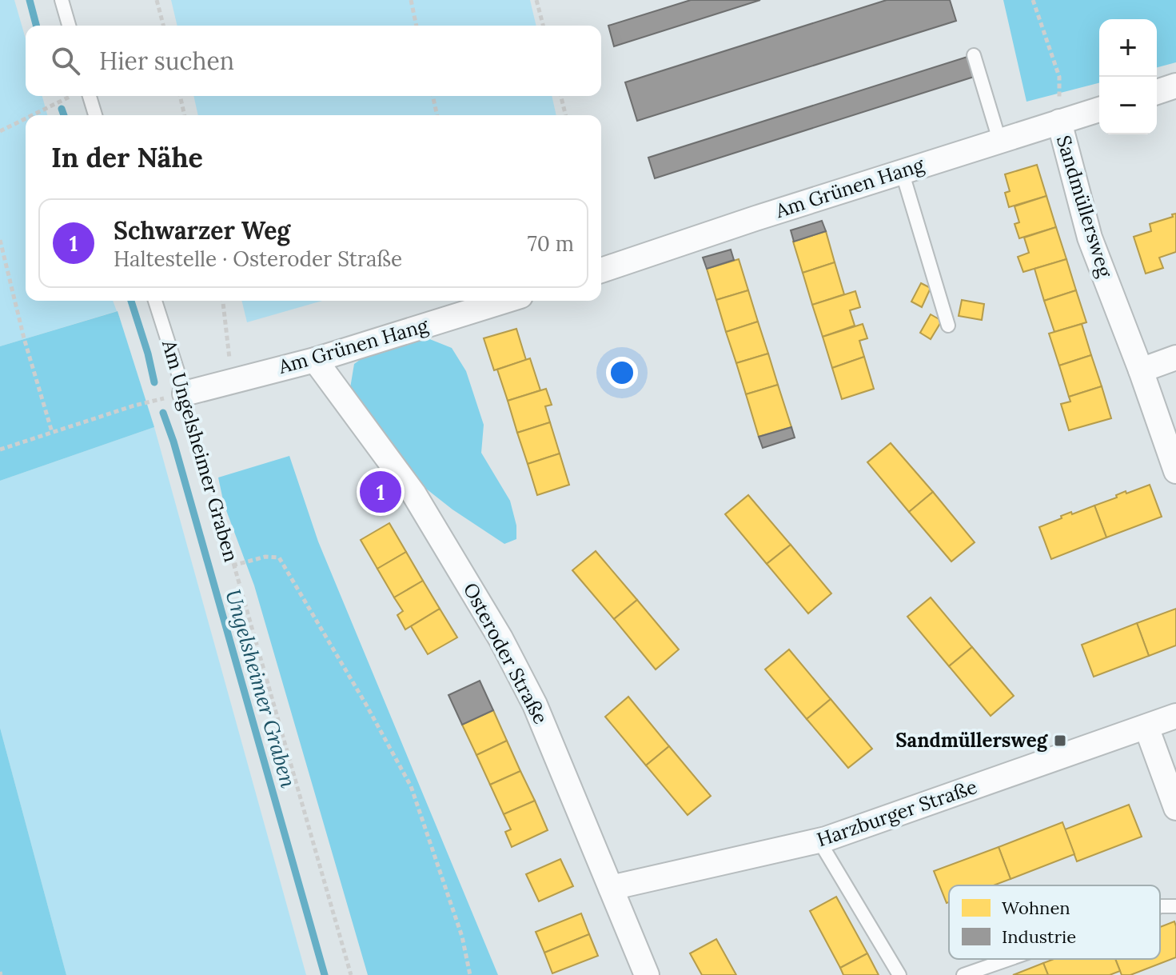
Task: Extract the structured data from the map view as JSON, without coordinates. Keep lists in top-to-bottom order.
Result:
{
  "streets": {
    "street": [
      "Am Grünen Hang",
      "Sandmüllersweg",
      "Osteroder Straße",
      "Harzburger Straße"
    ],
    "lane": ["Am Ungelsheimer Graben"]
  },
  "crossings": [
    ["Am Grünen Hang", "Sandmüllersweg"],
    ["Am Grünen Hang", "Am Ungelsheimer Graben"],
    ["Am Grünen Hang", "Osteroder Straße"],
    ["Osteroder Straße", "Harzburger Straße"]
  ],
  "water": ["Ungelsheimer Graben"],
  "places": {
    "transit": ["Sandmüllersweg"]
  },
  "legend": ["Wohnen", "Industrie"],
  "page": {
    "map_buttons": ["+", "−"],
    "search": "Hier suchen",
    "heading": "In der Nähe",
    "list": [
      {
        "mark": "1",
        "name": "Schwarzer Weg",
        "note": "Haltestelle · Osteroder Straße",
        "value": "70 m"
      }
    ],
    "pins": "1"
  }
}
